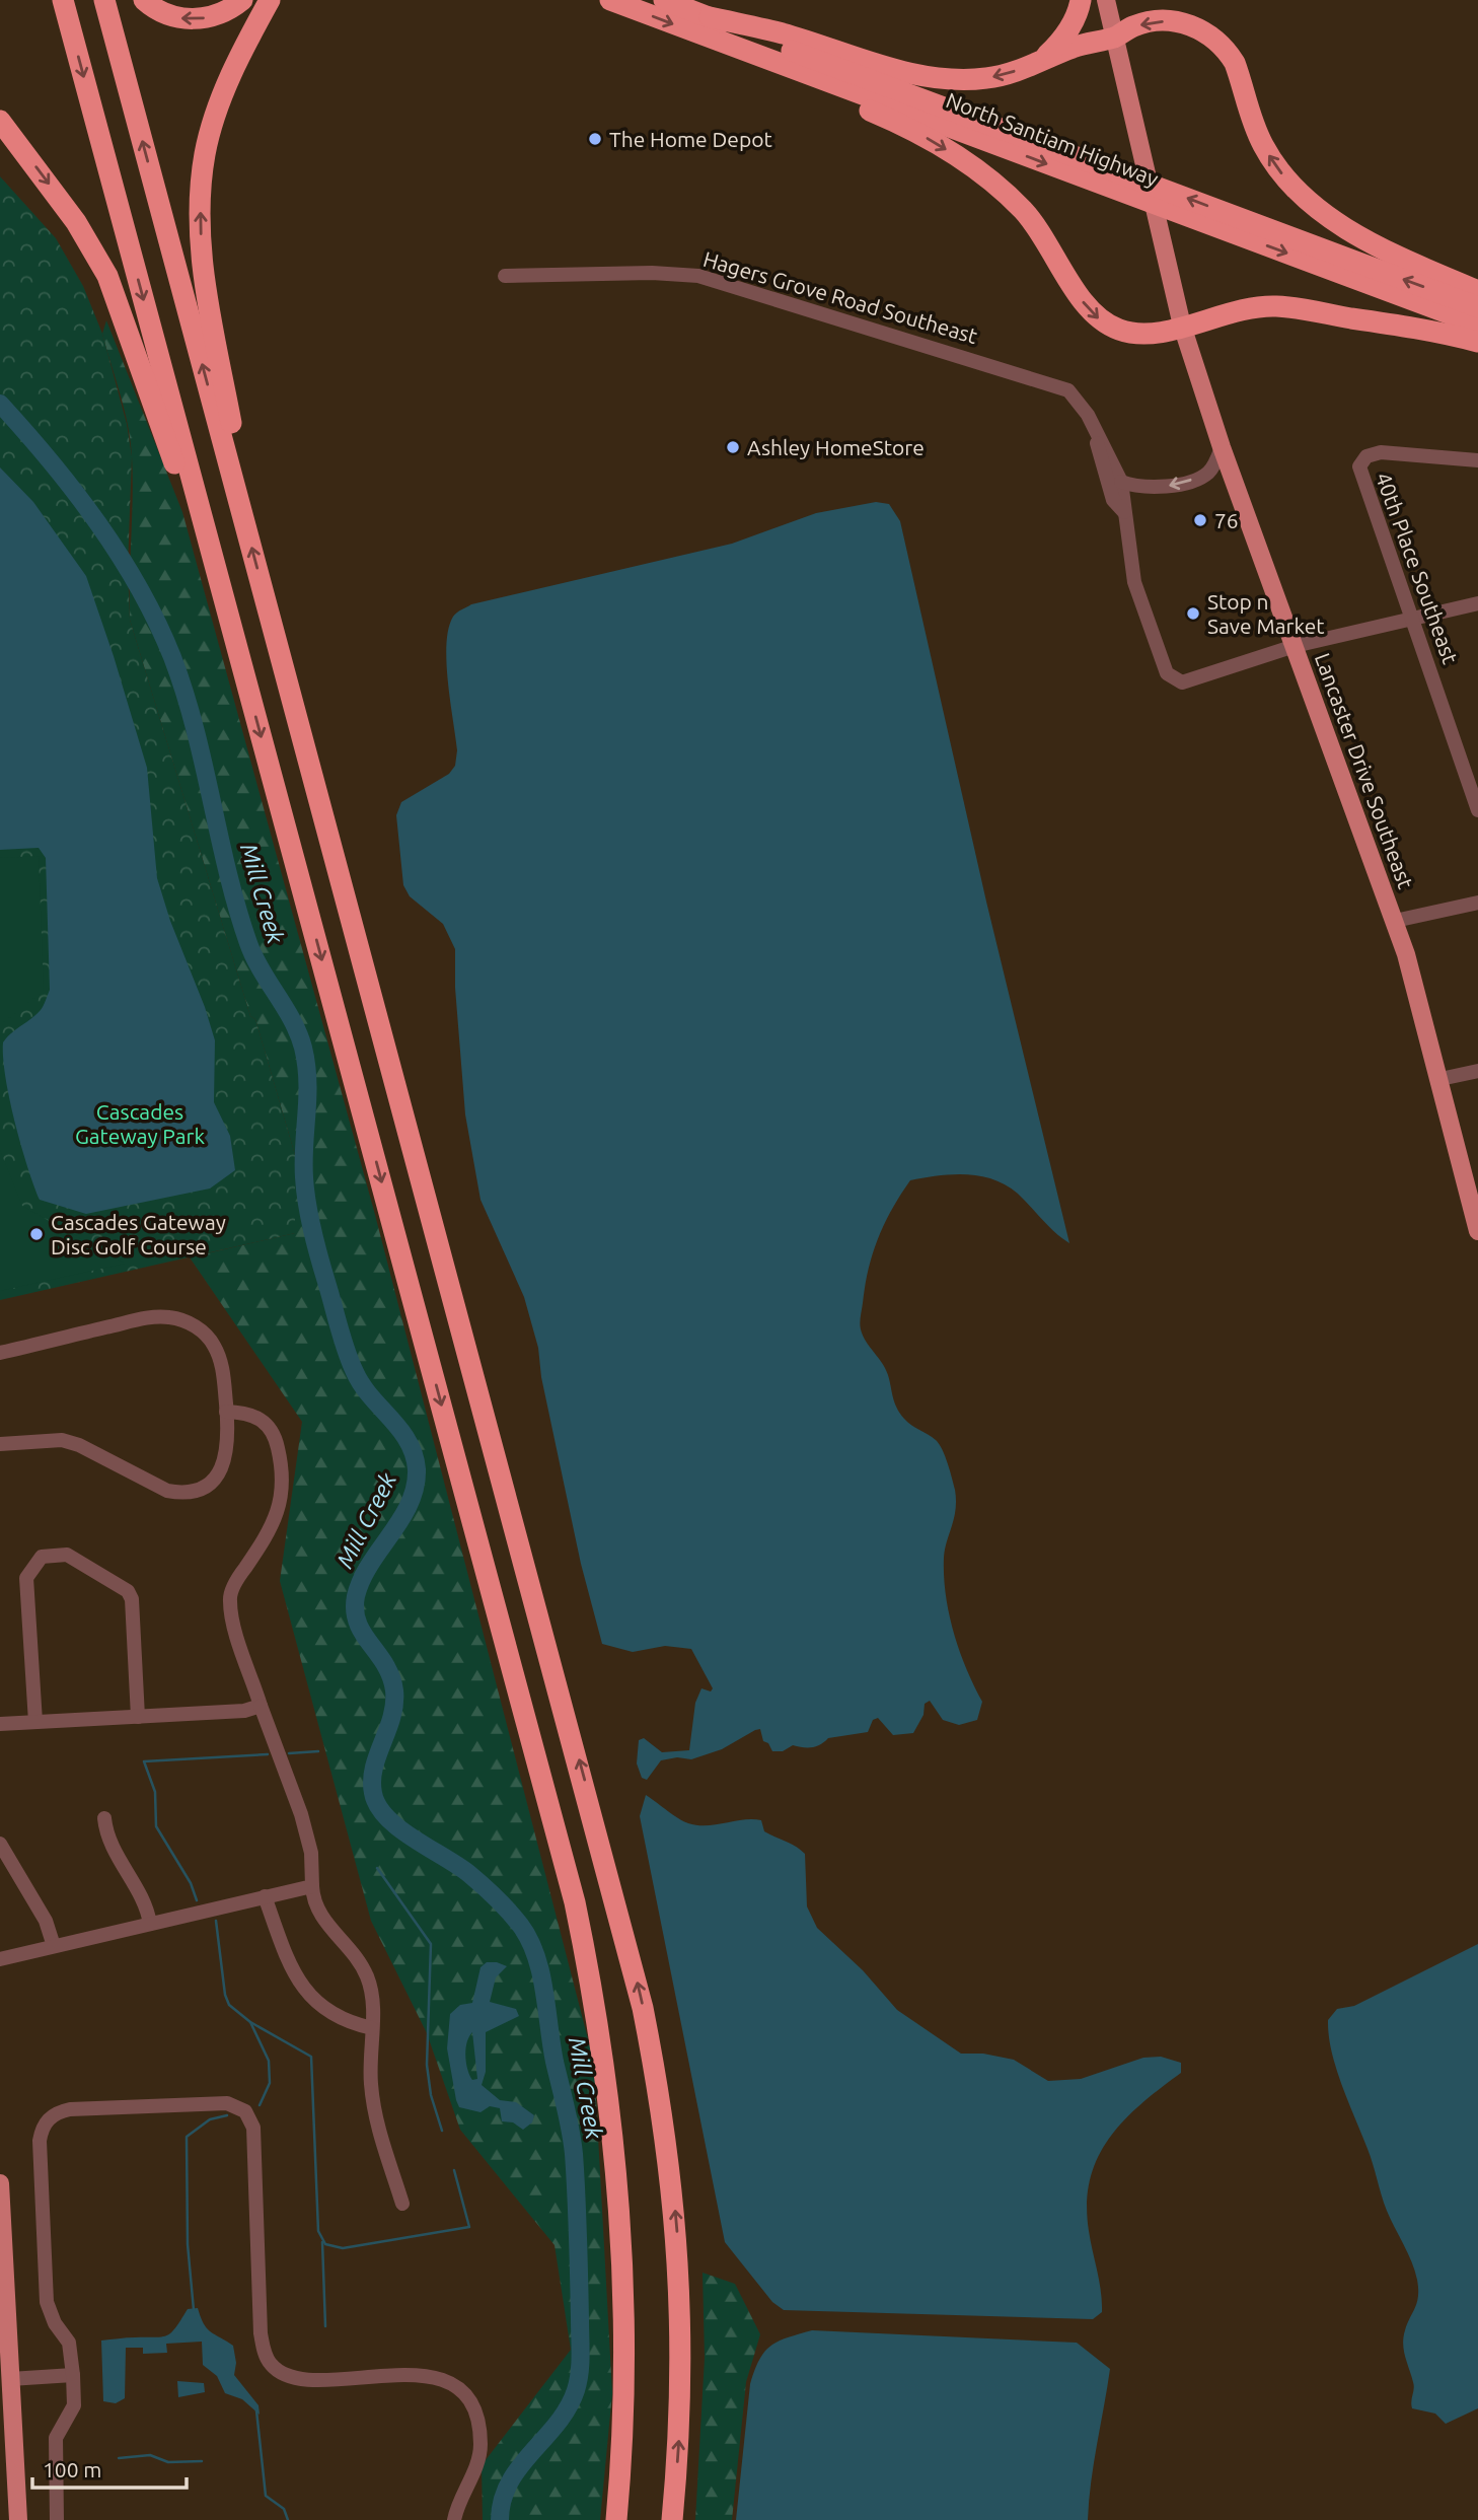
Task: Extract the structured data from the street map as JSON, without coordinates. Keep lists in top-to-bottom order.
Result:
{
  "streets": {
    "highway": ["North Santiam Highway"],
    "main road": ["Lancaster Drive Southeast"],
    "street": ["Hagers Grove Road Southeast", "40th Place Southeast"]
  },
  "crossings": [
    ["Hagers Grove Road Southeast", "Lancaster Drive Southeast"]
  ],
  "water": ["Mill Creek"],
  "parks": ["Cascades Gateway Park"],
  "places": [
    "The Home Depot",
    "Ashley HomeStore",
    "76",
    "Stop n Save Market",
    "Cascades Gateway Disc Golf Course"
  ],
  "scale_bar": "100 m"
}
